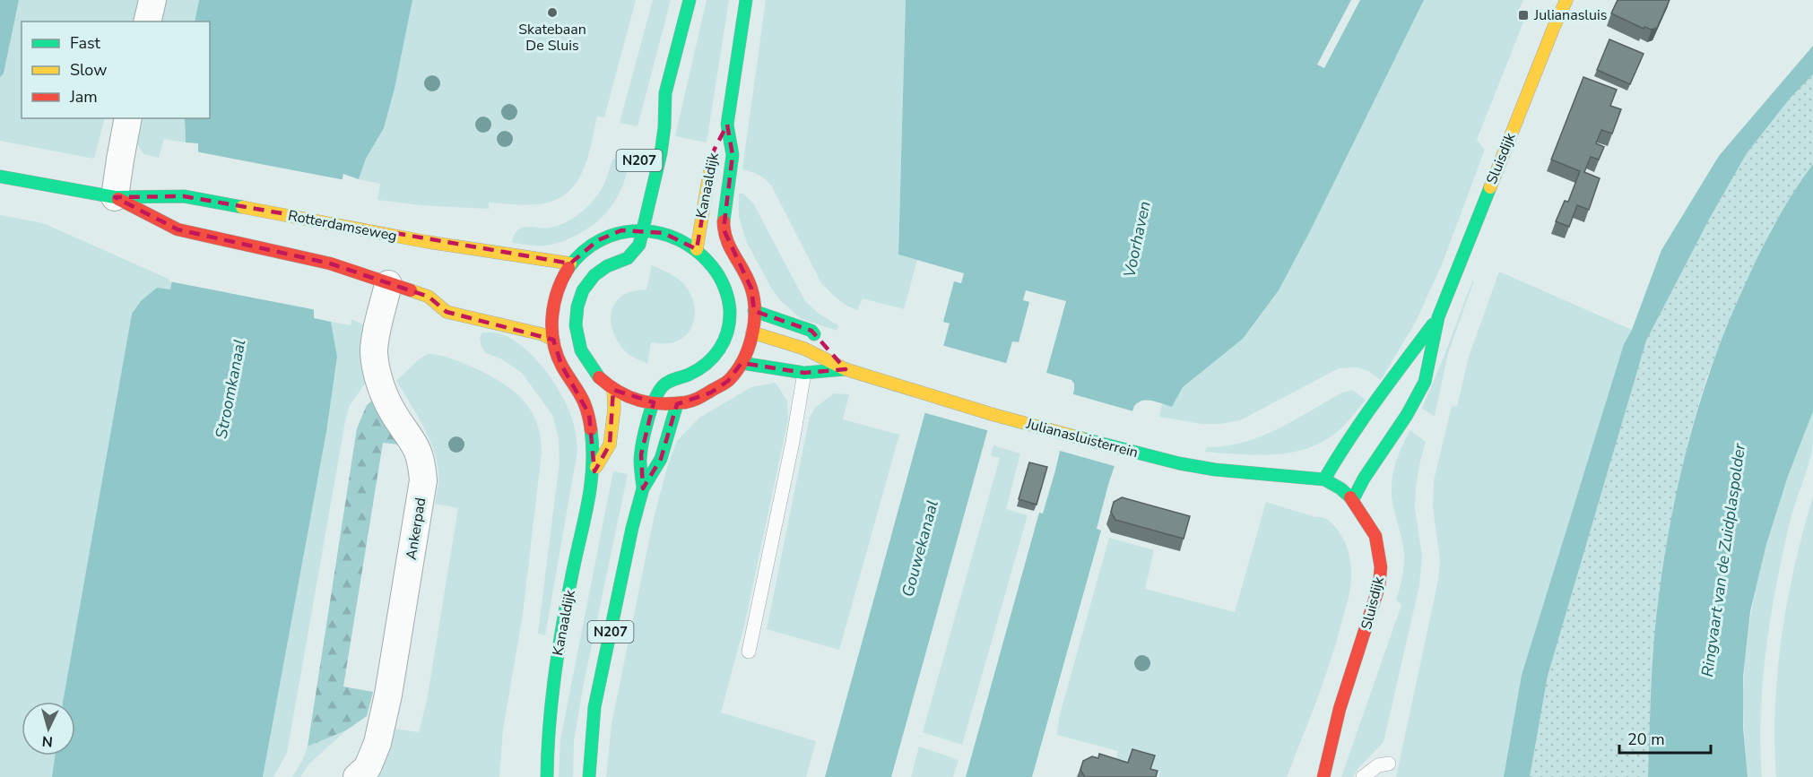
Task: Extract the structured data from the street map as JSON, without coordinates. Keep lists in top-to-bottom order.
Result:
{
  "streets": {
    "main road": [
      "Sluisdijk",
      "N207",
      "Kanaaldijk",
      "Rotterdamseweg",
      "Julianasluisterrein"
    ],
    "street": ["Ankerpad"]
  },
  "crossings": [
    ["Sluisdijk", "Julianasluisterrein"],
    ["N207", "Kanaaldijk"],
    ["N207", "Rotterdamseweg"],
    ["N207", "Julianasluisterrein"],
    ["Kanaaldijk", "Rotterdamseweg"],
    ["Kanaaldijk", "Julianasluisterrein"],
    ["Rotterdamseweg", "Ankerpad"]
  ],
  "water": [
    "Voorhaven",
    "Stroomkanaal",
    "Gouwekanaal",
    "Ringvaart van de Zuidplaspolder"
  ],
  "places": {
    "other": ["Skatebaan De Sluis"],
    "transit": ["Julianasluis"]
  },
  "legend": ["Fast", "Slow", "Jam"],
  "scale_bar": "20 m",
  "north": "bottom"
}
